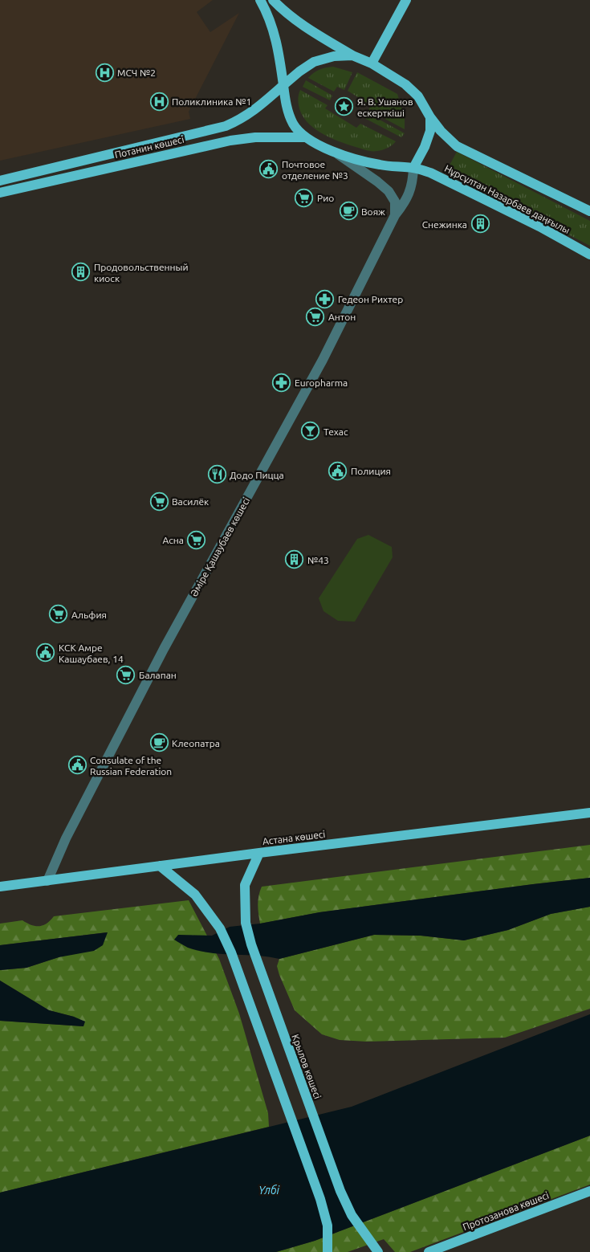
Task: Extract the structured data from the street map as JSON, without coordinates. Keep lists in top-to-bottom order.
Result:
{
  "streets": {
    "main road": [
      "Потанин көшесі",
      "Нұрсұлтан Назарбаев даңғылы",
      "Астана көшесі",
      "Крылов көшесі",
      "Протозанова көшесі"
    ],
    "street": ["Әміре Қашаубаев көшесі"]
  },
  "crossings": [
    ["Потанин көшесі", "Нұрсұлтан Назарбаев даңғылы"],
    ["Потанин көшесі", "Әміре Қашаубаев көшесі"],
    ["Нұрсұлтан Назарбаев даңғылы", "Әміре Қашаубаев көшесі"],
    ["Әміре Қашаубаев көшесі", "Астана көшесі"],
    ["Астана көшесі", "Крылов көшесі"]
  ],
  "water": ["Үлбі"],
  "places": {
    "hospital": ["МСЧ №2", "Поликлиника №1"],
    "place": ["Я. В. Ушанов ескерткіші"],
    "public building": [
      "Почтовое отделение №3",
      "Полиция",
      "КСК Амре Кашаубаев, 14",
      "Consulate of the Russian Federation"
    ],
    "supermarket": [
      "Рио",
      "Антон",
      "Василёк",
      "Асна",
      "Альфия",
      "Балапан"
    ],
    "cafe": ["Вояж", "Клеопатра"],
    "building": ["Снежинка", "Продовольственный киоск", "№43"],
    "pharmacy": ["Гедеон Рихтер", "Europharma"],
    "bar": ["Техас"],
    "restaurant": ["Додо Пицца"]
  }
}
